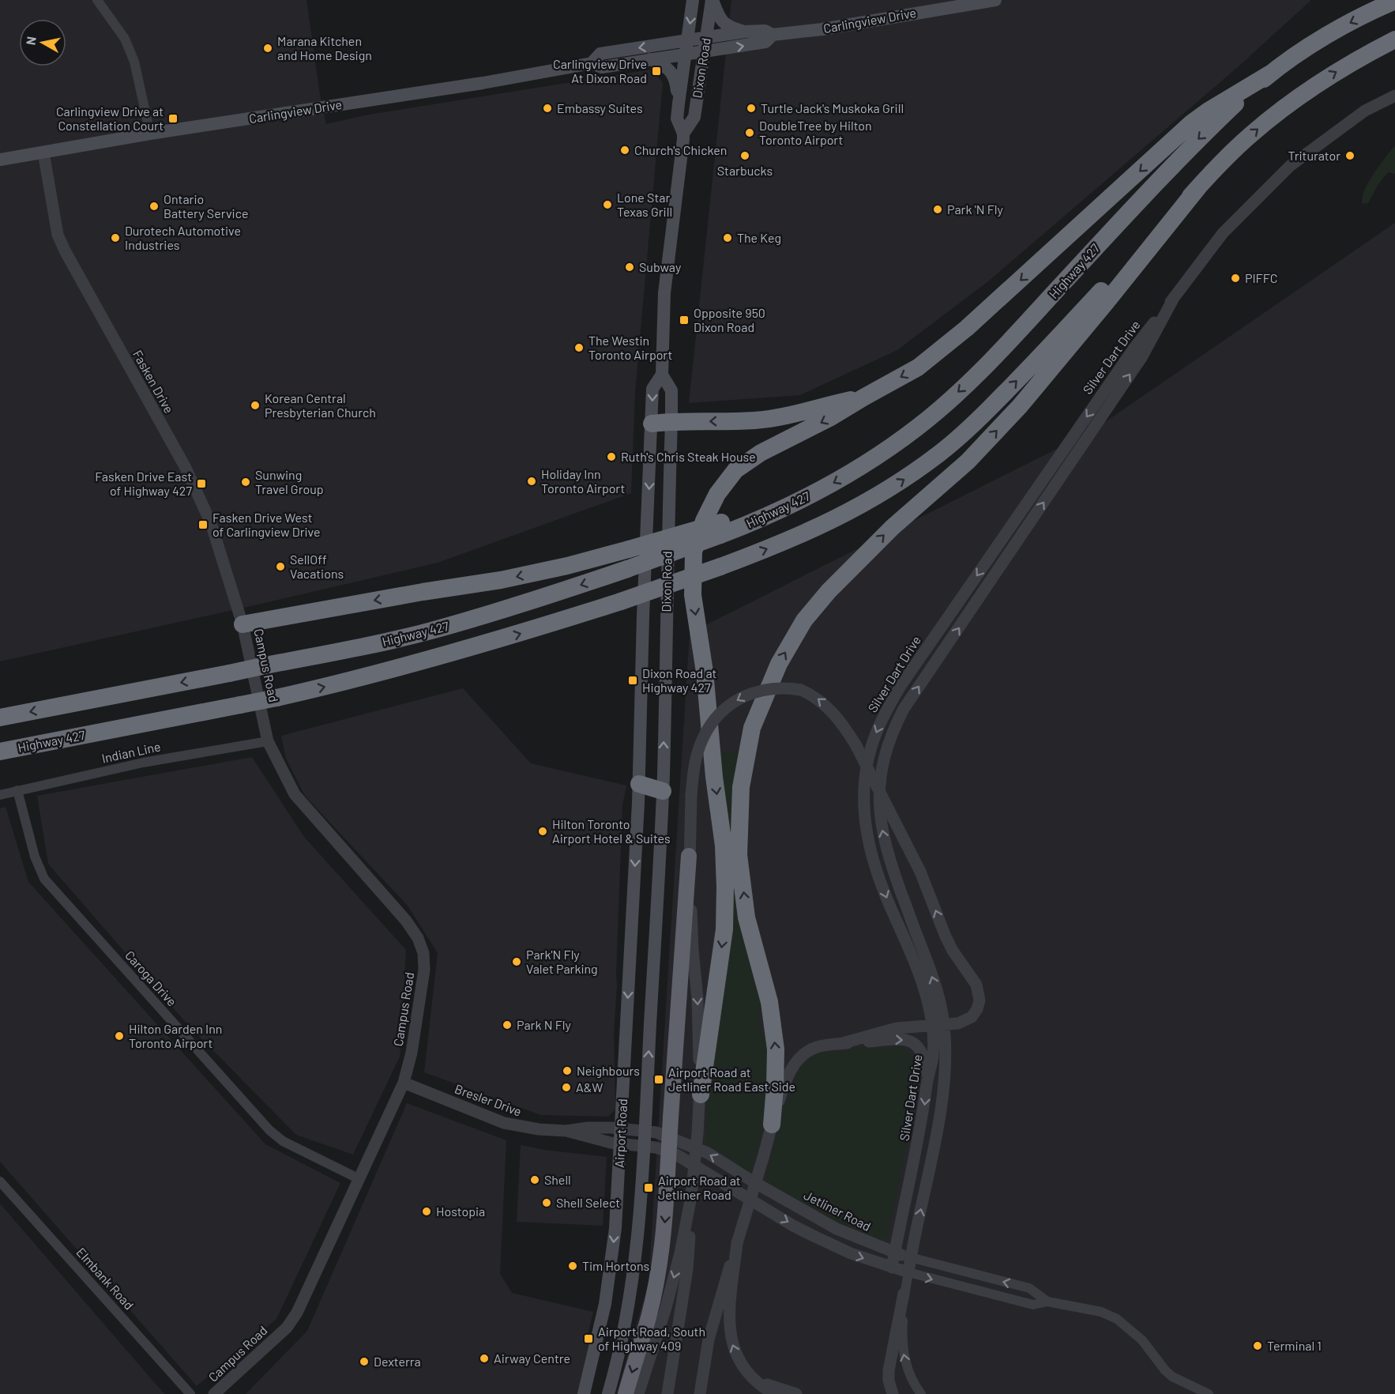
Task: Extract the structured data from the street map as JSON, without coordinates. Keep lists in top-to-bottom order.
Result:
{
  "streets": {
    "highway": ["Highway 427"],
    "main road": ["Carlingview Drive", "Dixon Road", "Airport Road"],
    "street": [
      "Silver Dart Drive",
      "Fasken Drive",
      "Campus Road",
      "Indian Line",
      "Caroga Drive",
      "Bresler Drive",
      "Jetliner Road",
      "Elmbank Road"
    ]
  },
  "crossings": [
    ["Carlingview Drive", "Dixon Road"],
    ["Carlingview Drive", "Fasken Drive"],
    ["Dixon Road", "Airport Road"],
    ["Silver Dart Drive", "Jetliner Road"],
    ["Fasken Drive", "Campus Road"],
    ["Campus Road", "Indian Line"],
    ["Campus Road", "Caroga Drive"],
    ["Campus Road", "Bresler Drive"],
    ["Indian Line", "Caroga Drive"],
    ["Bresler Drive", "Airport Road"],
    ["Bresler Drive", "Jetliner Road"],
    ["Airport Road", "Jetliner Road"]
  ],
  "places": {
    "other": [
      "Marana Kitchen and Home Design",
      "Embassy Suites",
      "Turtle Jack's Muskoka Grill",
      "DoubleTree by Hilton Toronto Airport",
      "Church's Chicken",
      "Starbucks",
      "Triturator",
      "Lone Star Texas Grill",
      "Ontario Battery Service",
      "Park 'N Fly",
      "Durotech Automotive Industries",
      "The Keg",
      "Subway",
      "PIFFC",
      "The Westin Toronto Airport",
      "Korean Central Presbyterian Church",
      "Ruth's Chris Steak House",
      "Holiday Inn Toronto Airport",
      "Sunwing Travel Group",
      "SellOff Vacations",
      "Hilton Toronto Airport Hotel & Suites",
      "Park'N Fly Valet Parking",
      "Park N Fly",
      "Hilton Garden Inn Toronto Airport",
      "Neighbours",
      "A&W",
      "Shell",
      "Shell Select",
      "Hostopia",
      "Tim Hortons",
      "Terminal 1",
      "Airway Centre",
      "Dexterra"
    ],
    "transit": [
      "Carlingview Drive At Dixon Road",
      "Carlingview Drive at Constellation Court",
      "Opposite 950 Dixon Road",
      "Fasken Drive East of Highway 427",
      "Fasken Drive West of Carlingview Drive",
      "Dixon Road at Highway 427",
      "Airport Road at Jetliner Road East Side",
      "Airport Road at Jetliner Road",
      "Airport Road, South of Highway 409"
    ]
  },
  "north": "left"
}
